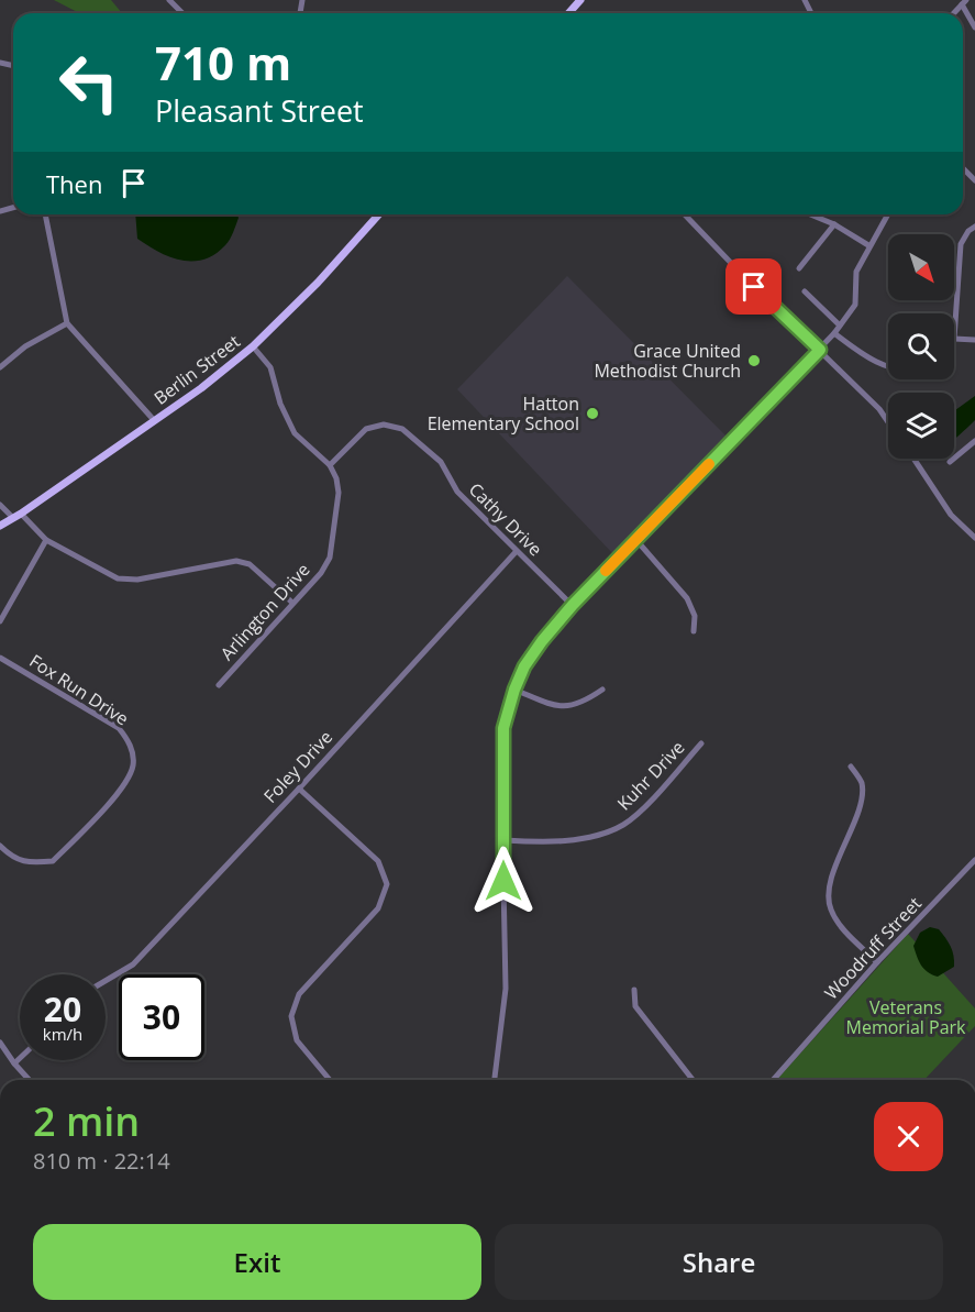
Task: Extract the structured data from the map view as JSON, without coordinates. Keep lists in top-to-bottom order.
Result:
{
  "streets": {
    "main road": ["Berlin Street"],
    "street": [
      "Cathy Drive",
      "Arlington Drive",
      "Fox Run Drive",
      "Foley Drive",
      "Kuhr Drive",
      "Woodruff Street"
    ]
  },
  "crossings": [
    ["Cathy Drive", "Arlington Drive"],
    ["Cathy Drive", "Foley Drive"]
  ],
  "parks": ["Veterans Memorial Park"],
  "places": ["Grace United Methodist Church", "Hatton Elementary School"],
  "north": "bottom right",
  "page": {
    "turn": ["710 m", "Pleasant Street"],
    "then": "Then",
    "speed": "20 km/h",
    "limit": "30",
    "heading": ["2 min", "810 m · 22:14"],
    "buttons": ["Exit", "Share"]
  }
}
